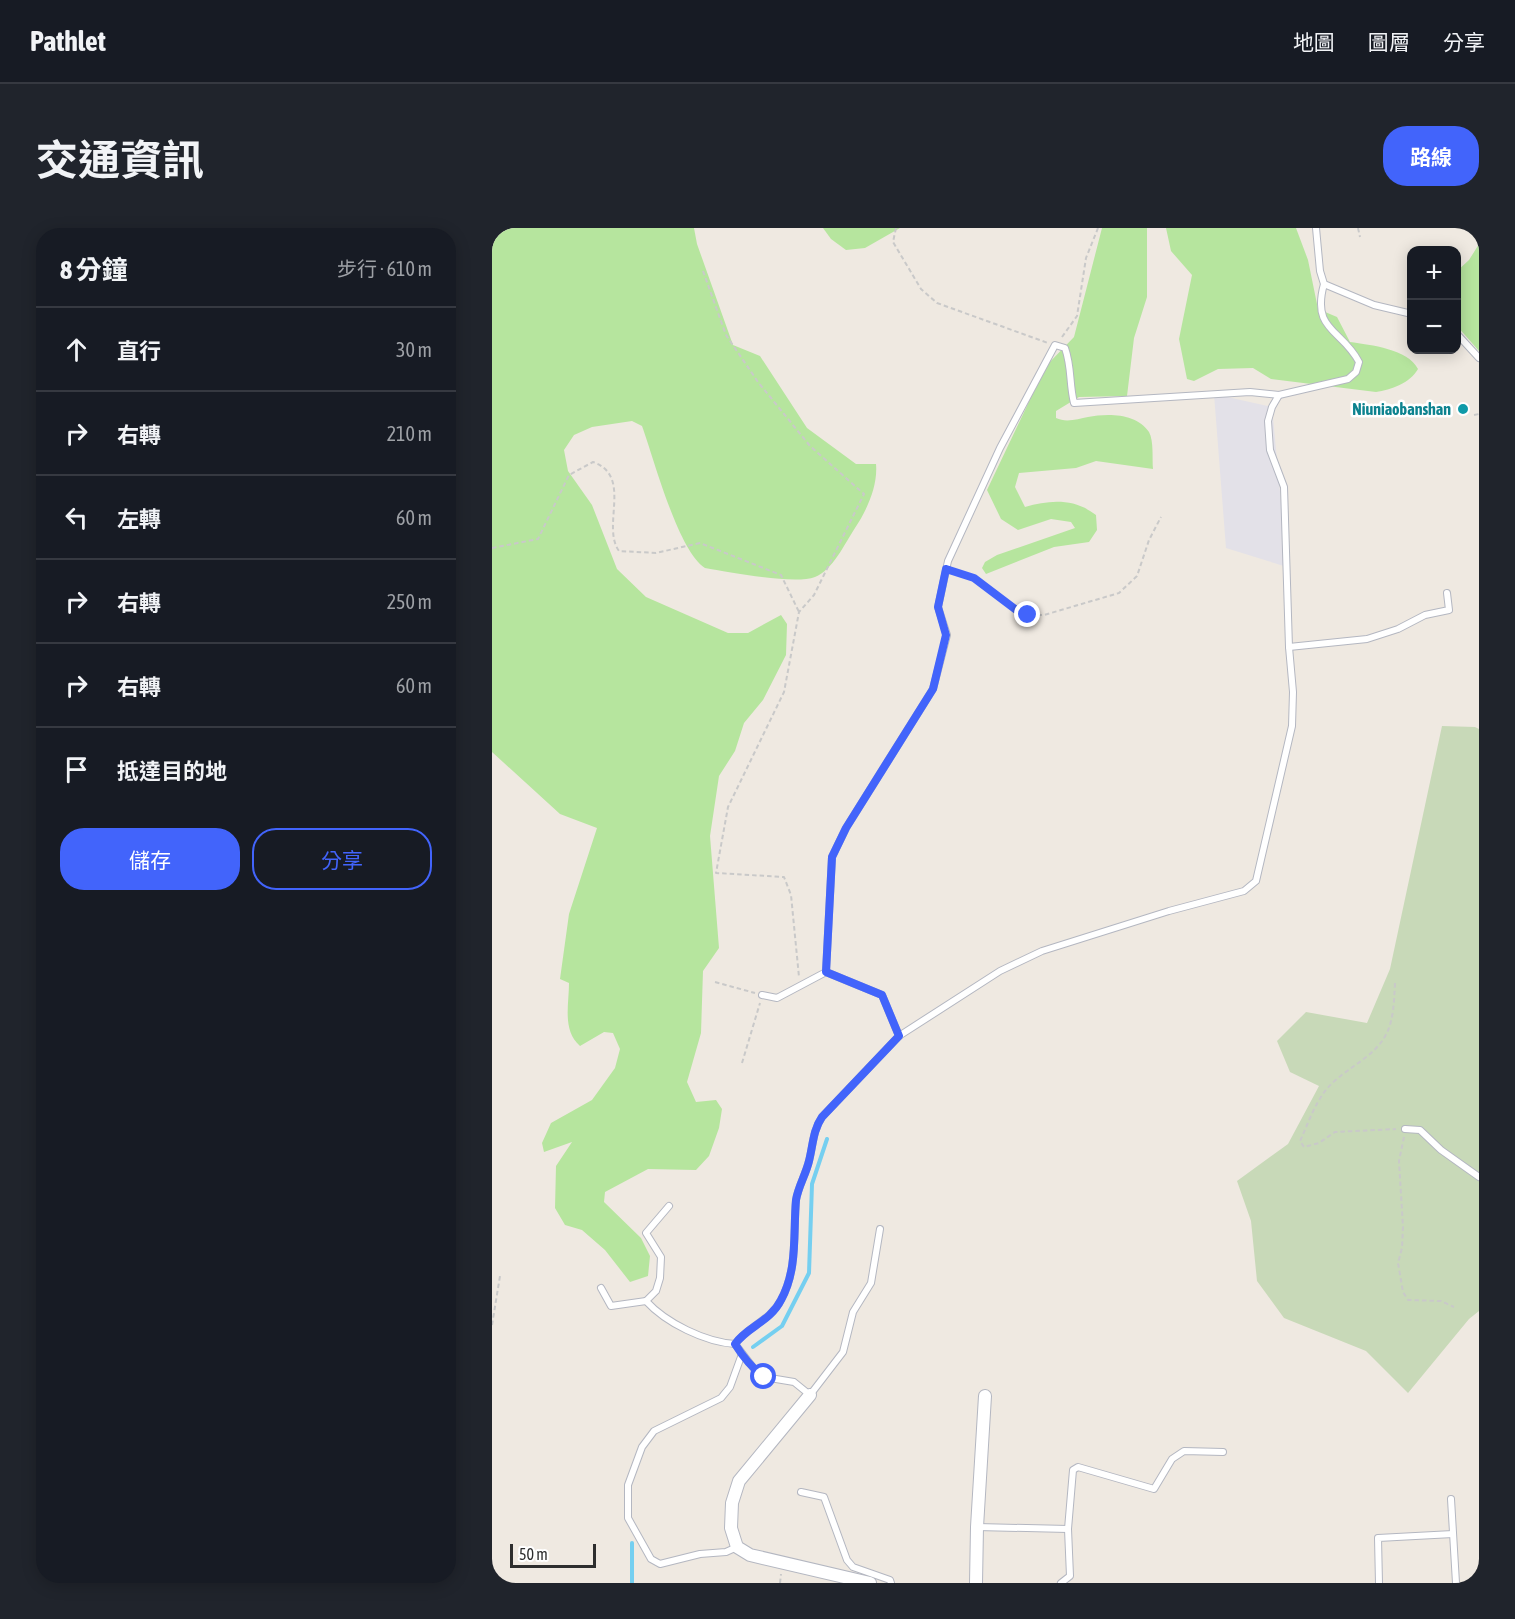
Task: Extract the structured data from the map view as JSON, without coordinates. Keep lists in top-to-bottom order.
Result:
{
  "places": ["Niuniaobanshan"],
  "scale_bar": "50 m",
  "page": {
    "header": "Pathlet",
    "nav": ["地圖", "圖層", "分享"],
    "title": "交通資訊",
    "buttons": [
      "路線",
      ["儲存", "分享"]
    ],
    "heading": ["8 分鐘", "步行 · 610 m"],
    "map_buttons": ["+", "−"],
    "list": [
      ["直行", "30 m"],
      ["右轉", "210 m"],
      ["左轉", "60 m"],
      ["右轉", "250 m"],
      ["右轉", "60 m"],
      "抵達目的地"
    ],
    "scale": "50 m"
  }
}
